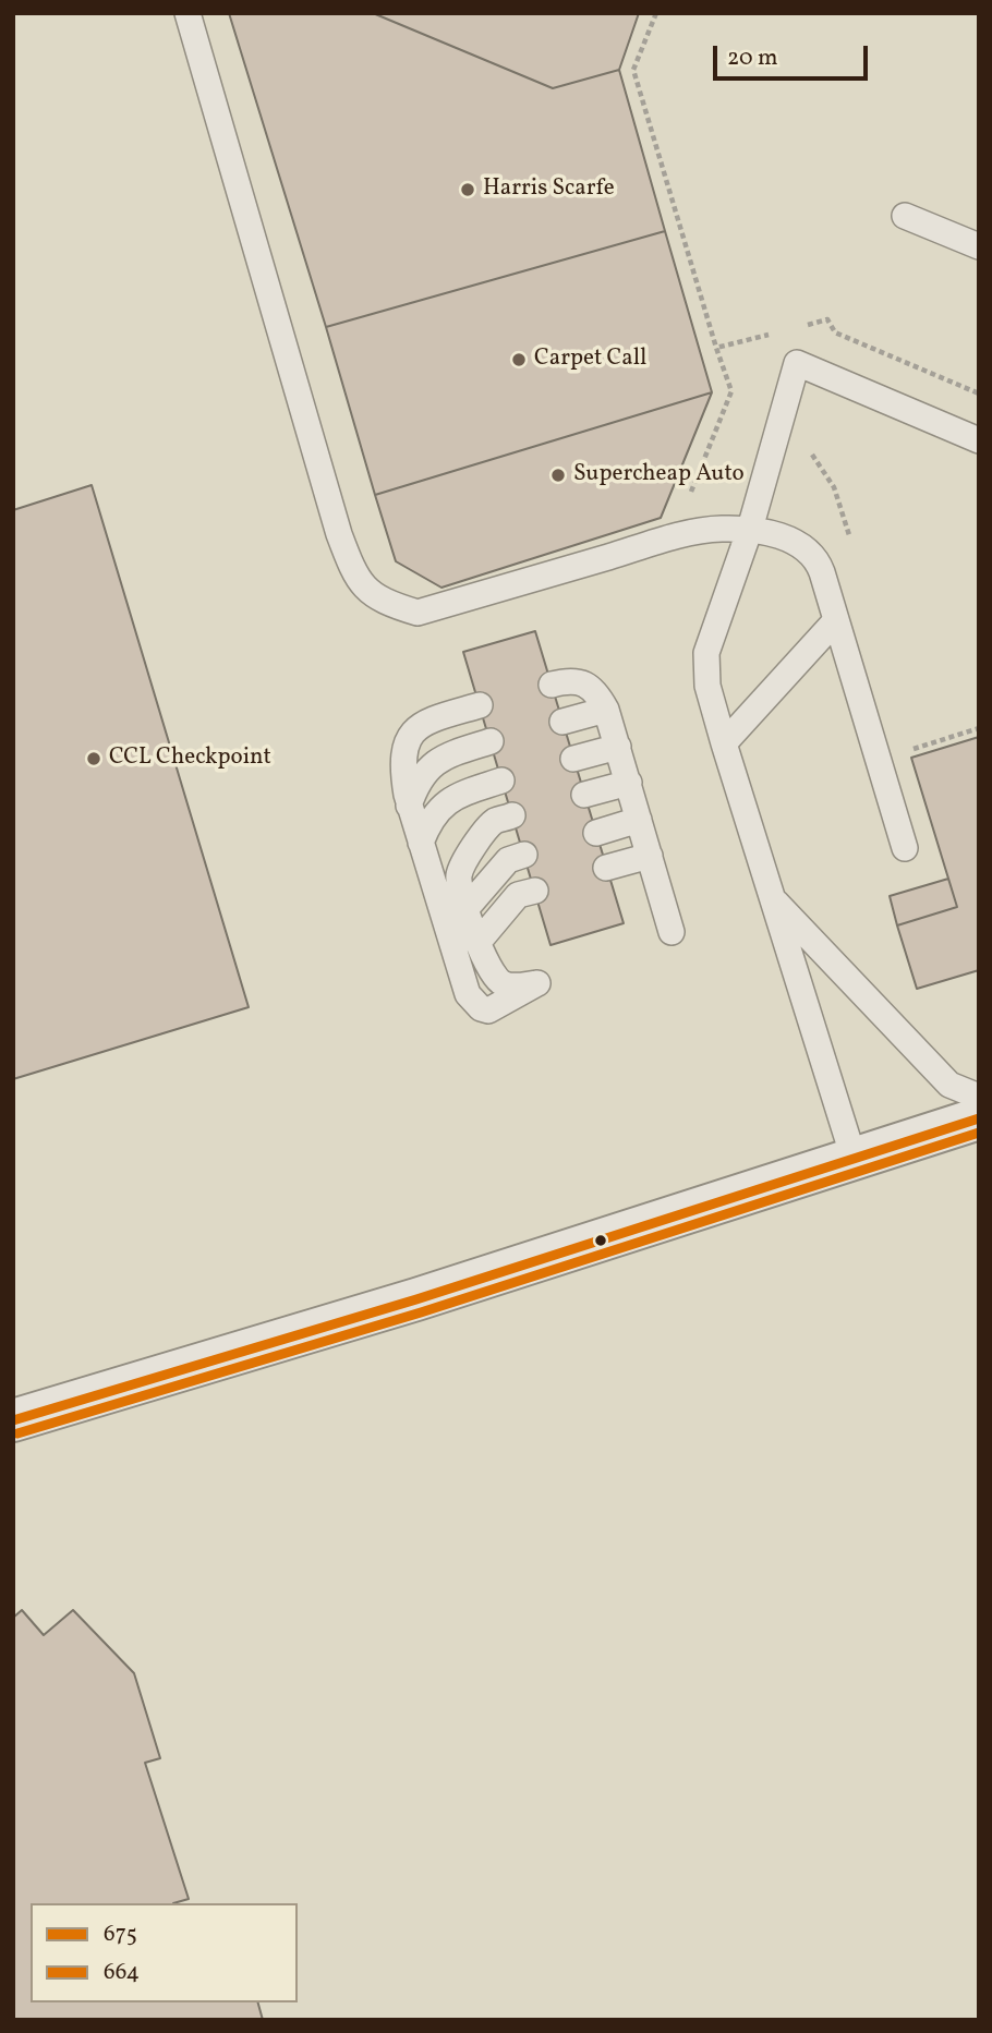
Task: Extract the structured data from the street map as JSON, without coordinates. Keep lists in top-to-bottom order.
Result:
{
  "places": [
    "Harris Scarfe",
    "Carpet Call",
    "Supercheap Auto",
    "CCL Checkpoint"
  ],
  "lines": ["transit line 675", "transit line 664"],
  "legend": ["675", "664"],
  "scale_bar": "20 m"
}
